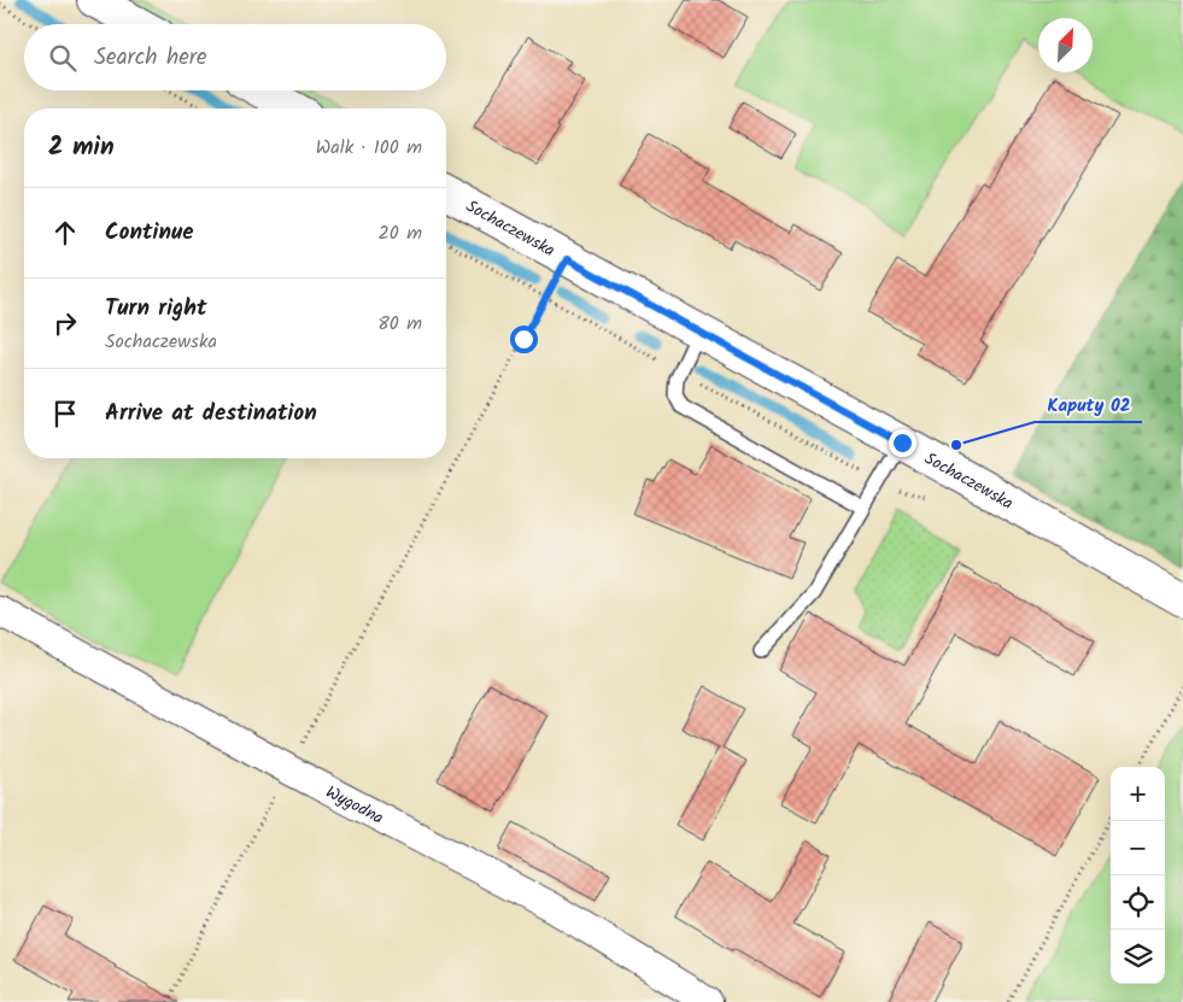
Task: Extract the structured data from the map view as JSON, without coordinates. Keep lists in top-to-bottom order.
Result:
{
  "streets": {
    "street": ["Sochaczewska", "Wygodna"]
  },
  "places": ["Kaputy 02"],
  "north": "top right",
  "page": {
    "search": "Search here",
    "heading": ["2 min", "Walk · 100 m"],
    "list": [
      ["Continue", "20 m"],
      ["Turn right", "Sochaczewska", "80 m"],
      "Arrive at destination"
    ],
    "map_buttons": ["+", "−"]
  }
}
